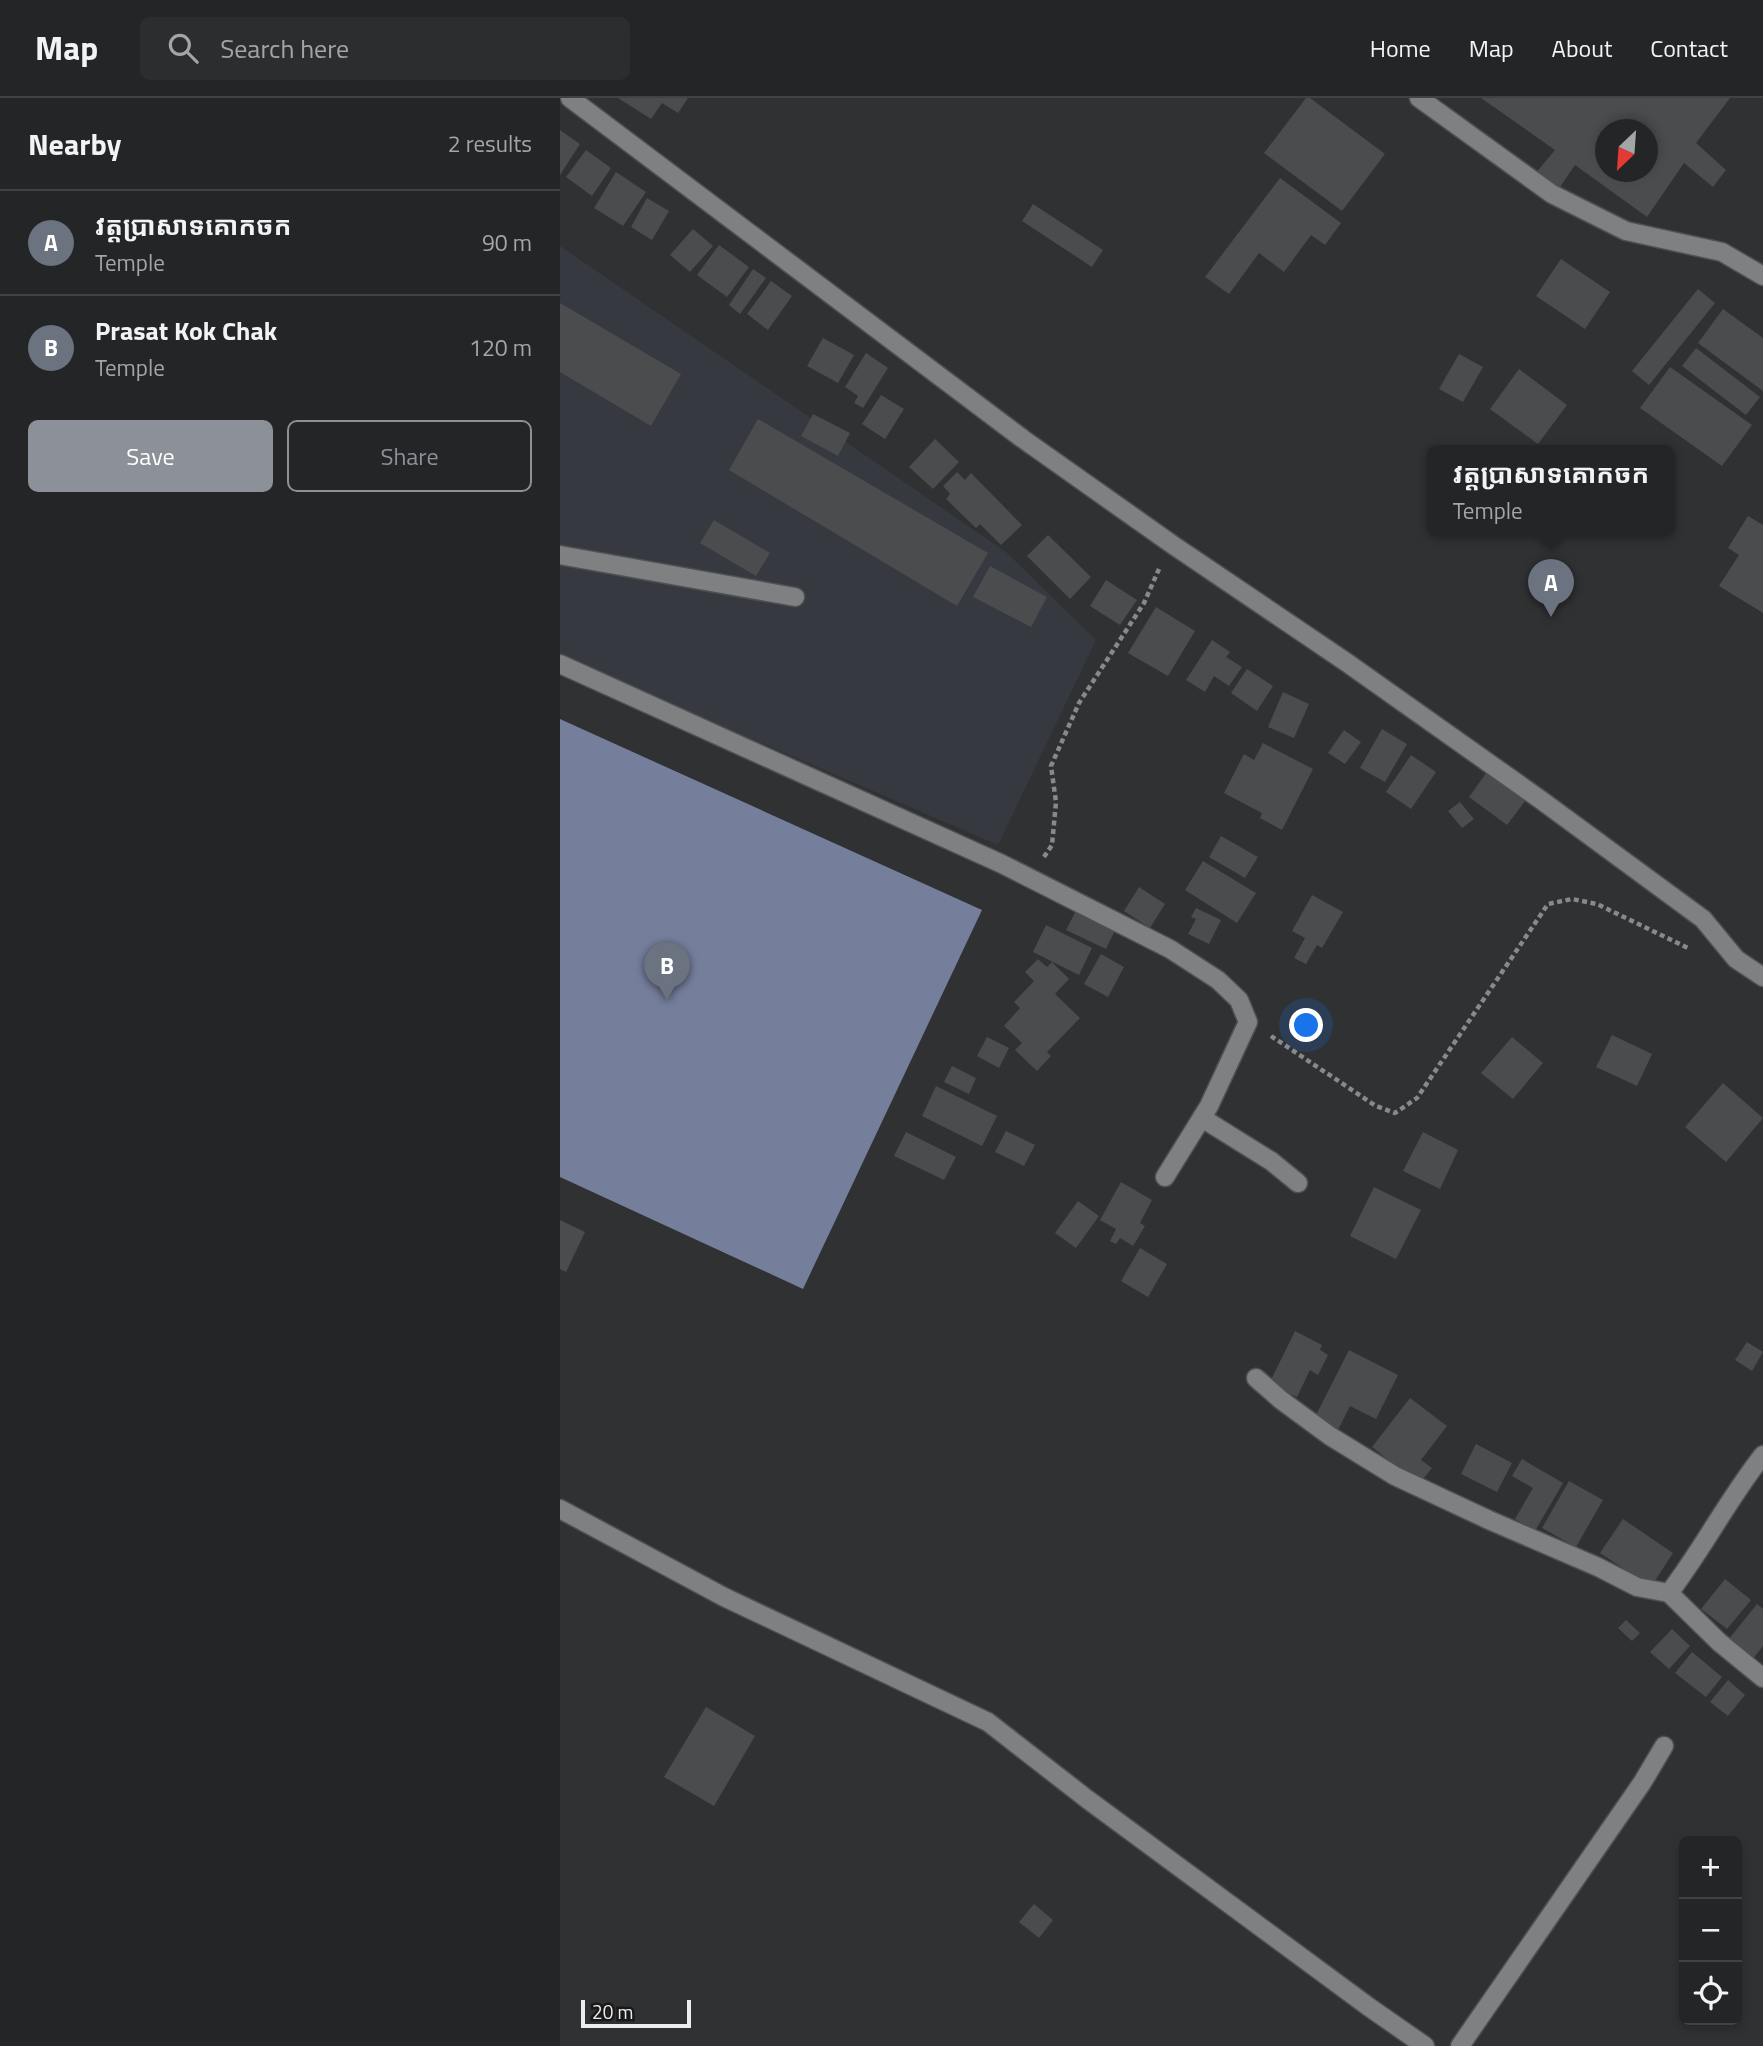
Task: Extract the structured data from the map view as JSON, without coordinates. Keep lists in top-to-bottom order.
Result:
{
  "scale_bar": "20 m",
  "north": "bottom left",
  "page": {
    "header": "Map",
    "search": "Search here",
    "nav": [
      "Home",
      "Map",
      "About",
      "Contact"
    ],
    "heading": ["Nearby", "2 results"],
    "list": [
      {
        "mark": "A",
        "name": "វត្តប្រាសាទគោកចក",
        "note": "Temple",
        "value": "90 m"
      },
      {
        "mark": "B",
        "name": "Prasat Kok Chak",
        "note": "Temple",
        "value": "120 m"
      }
    ],
    "buttons": ["Save", "Share"],
    "popup": ["វត្តប្រាសាទគោកចក", "Temple"],
    "pins": ["A", "B"],
    "map_buttons": ["+", "−"],
    "scale": "20 m"
  }
}
